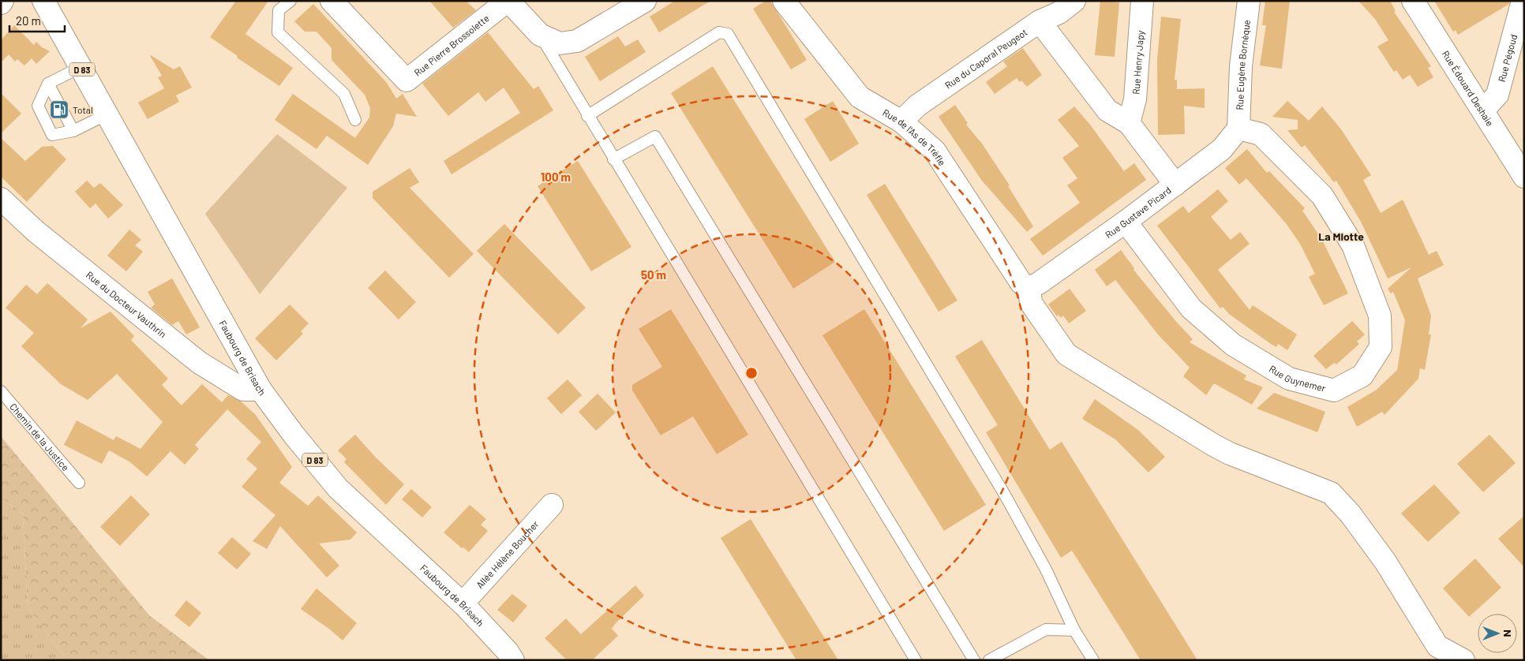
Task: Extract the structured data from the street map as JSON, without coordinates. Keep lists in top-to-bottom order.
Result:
{
  "streets": {
    "street": [
      "Rue Pierre Brossolette",
      "Rue du Caporal Peugeot",
      "Rue Pégoud",
      "Rue Henry Japy",
      "Rue Eugène Bornèque",
      "D 83",
      "Rue Édouard Deshaie",
      "Rue de l'As de Trèfle",
      "Rue Gustave Picard",
      "Rue du Docteur Vauthrin",
      "Faubourg de Brisach",
      "Rue Guynemer",
      "Allée Hélène Boucher"
    ],
    "lane": ["Chemin de la Justice"]
  },
  "crossings": [
    ["Rue du Caporal Peugeot", "Rue de l'As de Trèfle"],
    ["Rue Pégoud", "Rue Édouard Deshaie"],
    ["Rue Eugène Bornèque", "Rue Gustave Picard"],
    ["Rue Eugène Bornèque", "Rue Guynemer"],
    ["Rue de l'As de Trèfle", "Rue Gustave Picard"],
    ["Rue Gustave Picard", "Rue Guynemer"],
    ["Rue du Docteur Vauthrin", "Faubourg de Brisach"],
    ["Faubourg de Brisach", "Allée Hélène Boucher"]
  ],
  "districts": ["La Miotte"],
  "places": {
    "fuel station": ["Total"]
  },
  "scale_bar": "20 m",
  "north": "right",
  "rings": ["100 m", "50 m"]
}
